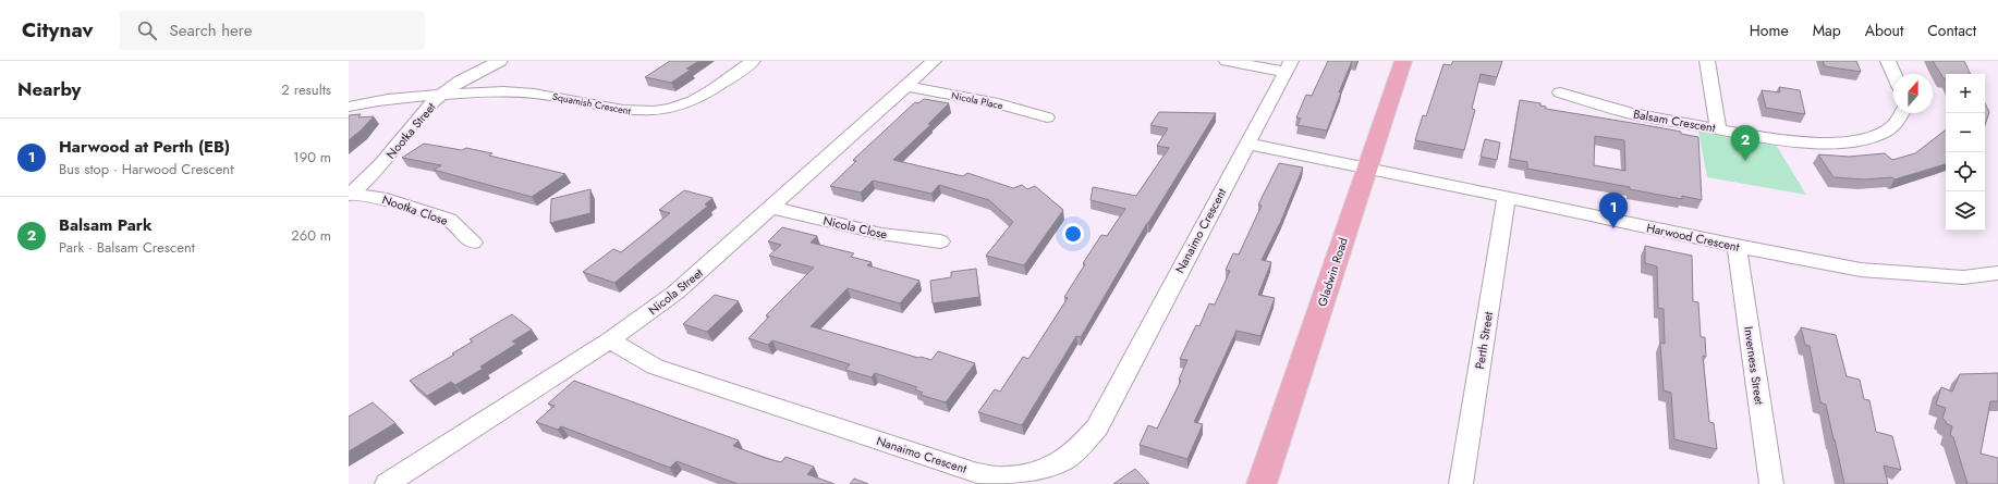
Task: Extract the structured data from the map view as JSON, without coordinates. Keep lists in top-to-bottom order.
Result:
{
  "streets": {
    "main road": ["Gladwin Road"],
    "street": [
      "Nicola Place",
      "Squamish Crescent",
      "Balsam Crescent",
      "Nootka Street",
      "Nootka Close",
      "Nicola Close",
      "Nanaimo Crescent",
      "Harwood Crescent",
      "Nicola Street",
      "Perth Street",
      "Inverness Street"
    ]
  },
  "crossings": [
    ["Nicola Place", "Nicola Street"],
    ["Squamish Crescent", "Nootka Street"],
    ["Nootka Street", "Nootka Close"],
    ["Nicola Close", "Nicola Street"],
    ["Nanaimo Crescent", "Nicola Street"],
    ["Harwood Crescent", "Gladwin Road"],
    ["Harwood Crescent", "Perth Street"],
    ["Harwood Crescent", "Inverness Street"]
  ],
  "north": "top",
  "page": {
    "header": "Citynav",
    "search": "Search here",
    "nav": [
      "Home",
      "Map",
      "About",
      "Contact"
    ],
    "heading": ["Nearby", "2 results"],
    "map_buttons": ["+", "−"],
    "list": [
      {
        "mark": "1",
        "name": "Harwood at Perth (EB)",
        "note": "Bus stop · Harwood Crescent",
        "value": "190 m"
      },
      {
        "mark": "2",
        "name": "Balsam Park",
        "note": "Park · Balsam Crescent",
        "value": "260 m"
      }
    ],
    "pins": ["2", "1"]
  }
}
